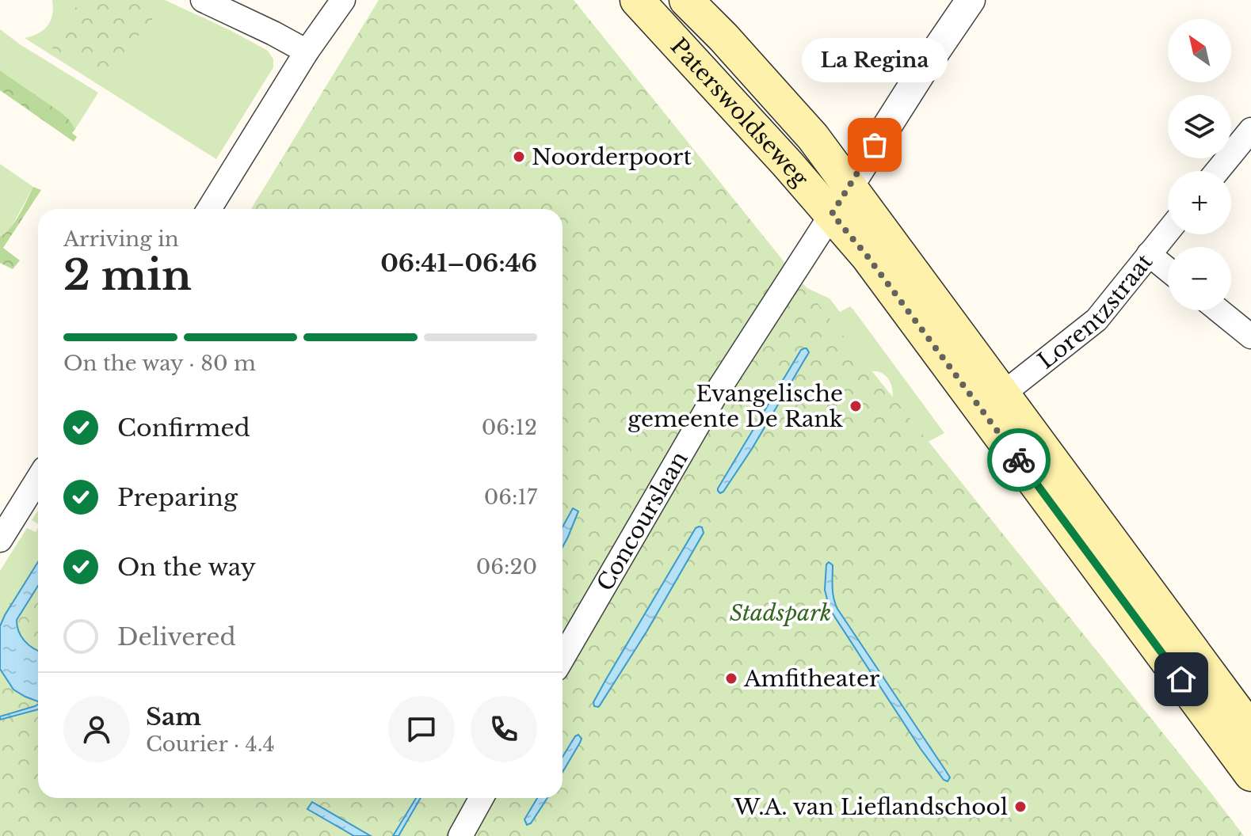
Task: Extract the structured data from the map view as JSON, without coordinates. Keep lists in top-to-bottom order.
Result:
{
  "streets": {
    "main road": ["Paterswoldseweg"],
    "street": ["Lorentzstraat", "Concourslaan"]
  },
  "crossings": [
    ["Paterswoldseweg", "Lorentzstraat"],
    ["Paterswoldseweg", "Concourslaan"]
  ],
  "parks": ["Stadspark"],
  "places": [
    "La Regina",
    "Noorderpoort",
    "Evangelische gemeente De Rank",
    "Amfitheater",
    "W.A. van Lieflandschool"
  ],
  "north": "top left",
  "page": {
    "map_buttons": ["+", "−"],
    "bubble": "La Regina",
    "heading": ["2 min", "Arriving in", "06:41–06:46"],
    "panel": ["Sam", "Courier · 4.4"],
    "bar": "On the way · 80 m",
    "list": [
      ["Confirmed", "06:12"],
      ["Preparing", "06:17"],
      ["On the way", "06:20"],
      "Delivered"
    ]
  }
}
